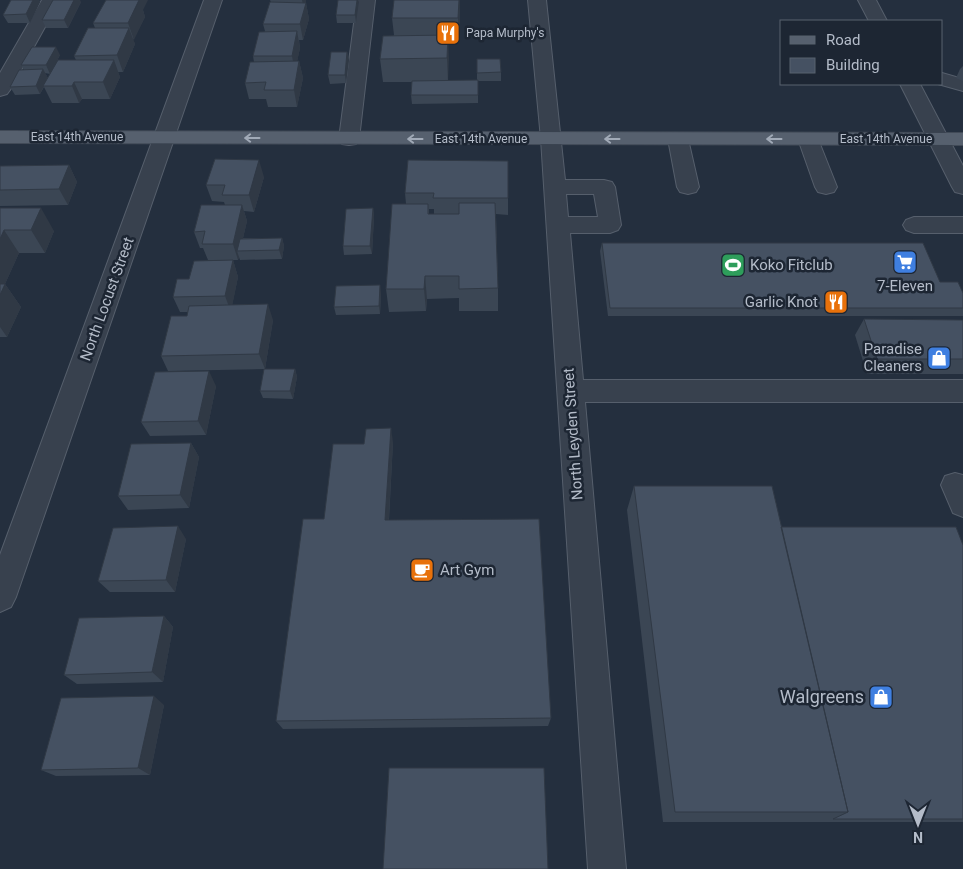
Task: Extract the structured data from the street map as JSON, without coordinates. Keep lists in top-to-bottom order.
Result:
{
  "streets": {
    "main road": ["East 14th Avenue"],
    "street": ["North Locust Street", "North Leyden Street"]
  },
  "crossings": [
    ["East 14th Avenue", "North Locust Street"],
    ["East 14th Avenue", "North Leyden Street"]
  ],
  "one_way": ["East 14th Avenue"],
  "places": {
    "restaurant": ["Papa Murphy's", "Garlic Knot"],
    "supermarket": ["7-Eleven"],
    "sports": ["Koko Fitclub"],
    "shop": ["Paradise Cleaners", "Walgreens"],
    "cafe": ["Art Gym"]
  },
  "legend": ["Road", "Building"],
  "north": "bottom"
}
